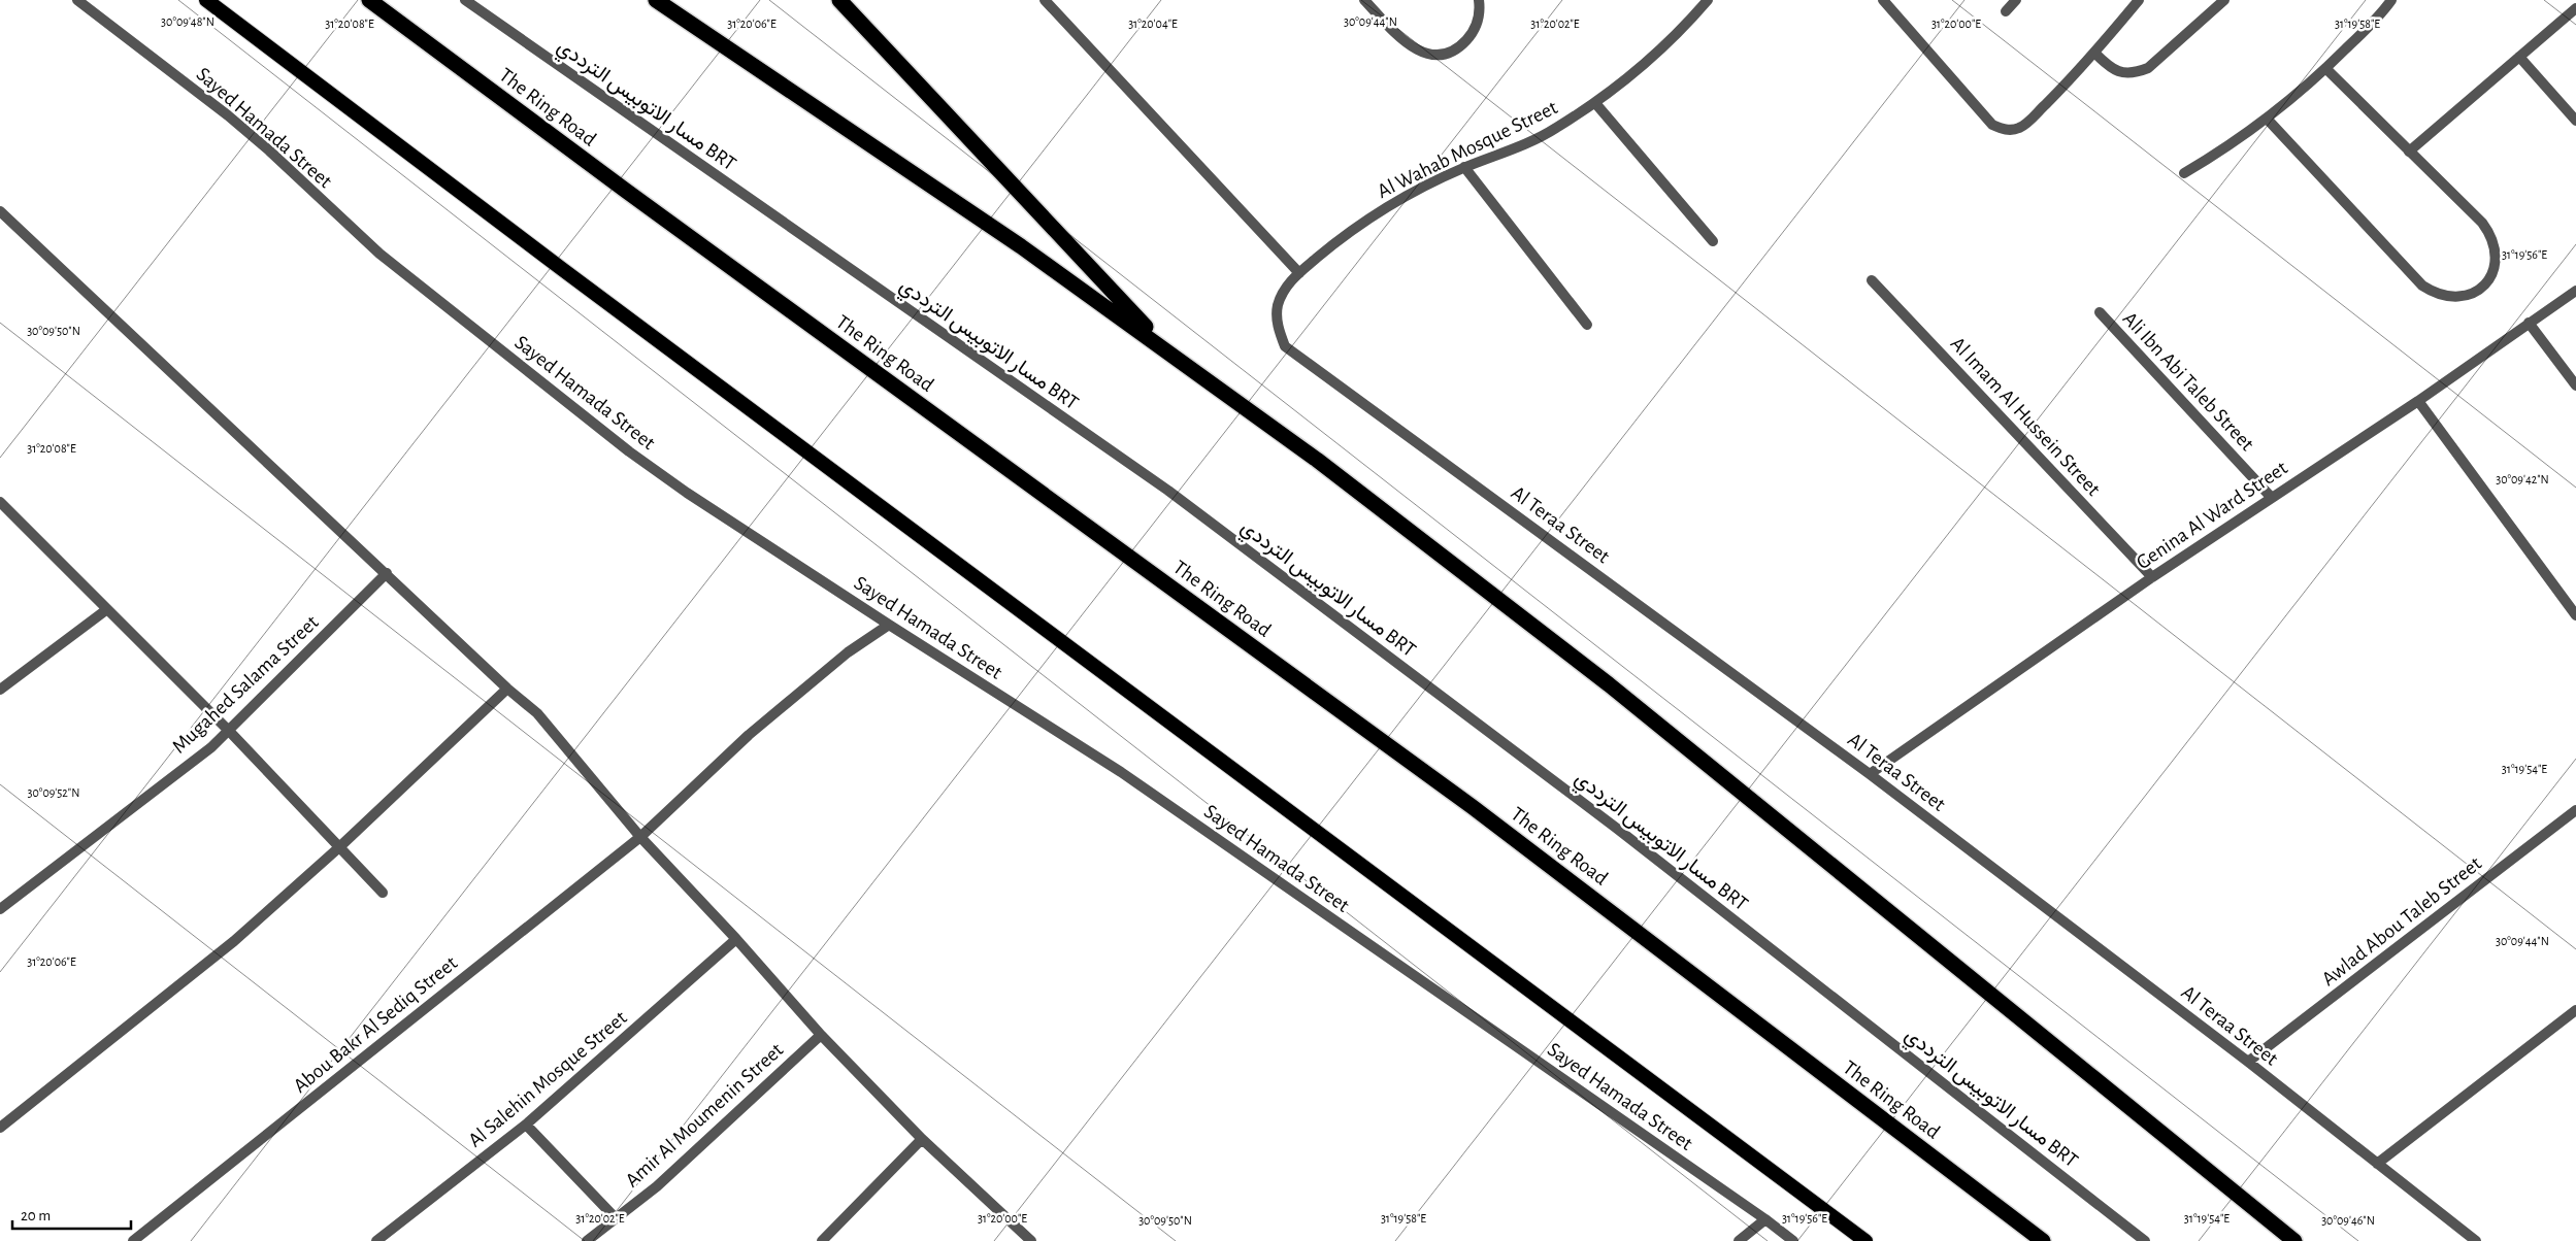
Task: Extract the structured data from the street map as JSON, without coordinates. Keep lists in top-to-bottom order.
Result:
{
  "streets": {
    "highway": ["The Ring Road"],
    "street": [
      "مسار الاتوبيس الترددي BRT",
      "Sayed Hamada Street",
      "Al Wahab Mosque Street",
      "Ali Ibn Abi Taleb Street",
      "Al Imam Al Hussein Street",
      "Genina Al Ward Street",
      "Al Teraa Street",
      "Mugahed Salama Street",
      "Awlad Abou Taleb Street",
      "Abou Bakr Al Sediq Street",
      "Al Salehin Mosque Street",
      "Amir Al Moumenin Street"
    ]
  },
  "crossings": [
    ["Sayed Hamada Street", "Abou Bakr Al Sediq Street"],
    ["Al Wahab Mosque Street", "Al Teraa Street"],
    ["Ali Ibn Abi Taleb Street", "Genina Al Ward Street"],
    ["Al Imam Al Hussein Street", "Genina Al Ward Street"],
    ["Genina Al Ward Street", "Al Teraa Street"],
    ["Al Teraa Street", "Awlad Abou Taleb Street"]
  ],
  "scale_bar": "20 m",
  "coordinates": [
    "30°09'48\"N",
    "30°09'44\"N",
    "31°20'08\"E",
    "31°20'06\"E",
    "31°20'04\"E",
    "31°20'02\"E",
    "31°20'00\"E",
    "31°19'58\"E",
    "31°19'56\"E",
    "30°09'50\"N",
    "30°09'42\"N",
    "31°19'54\"E",
    "30°09'52\"N",
    "30°09'46\"N"
  ]
}
